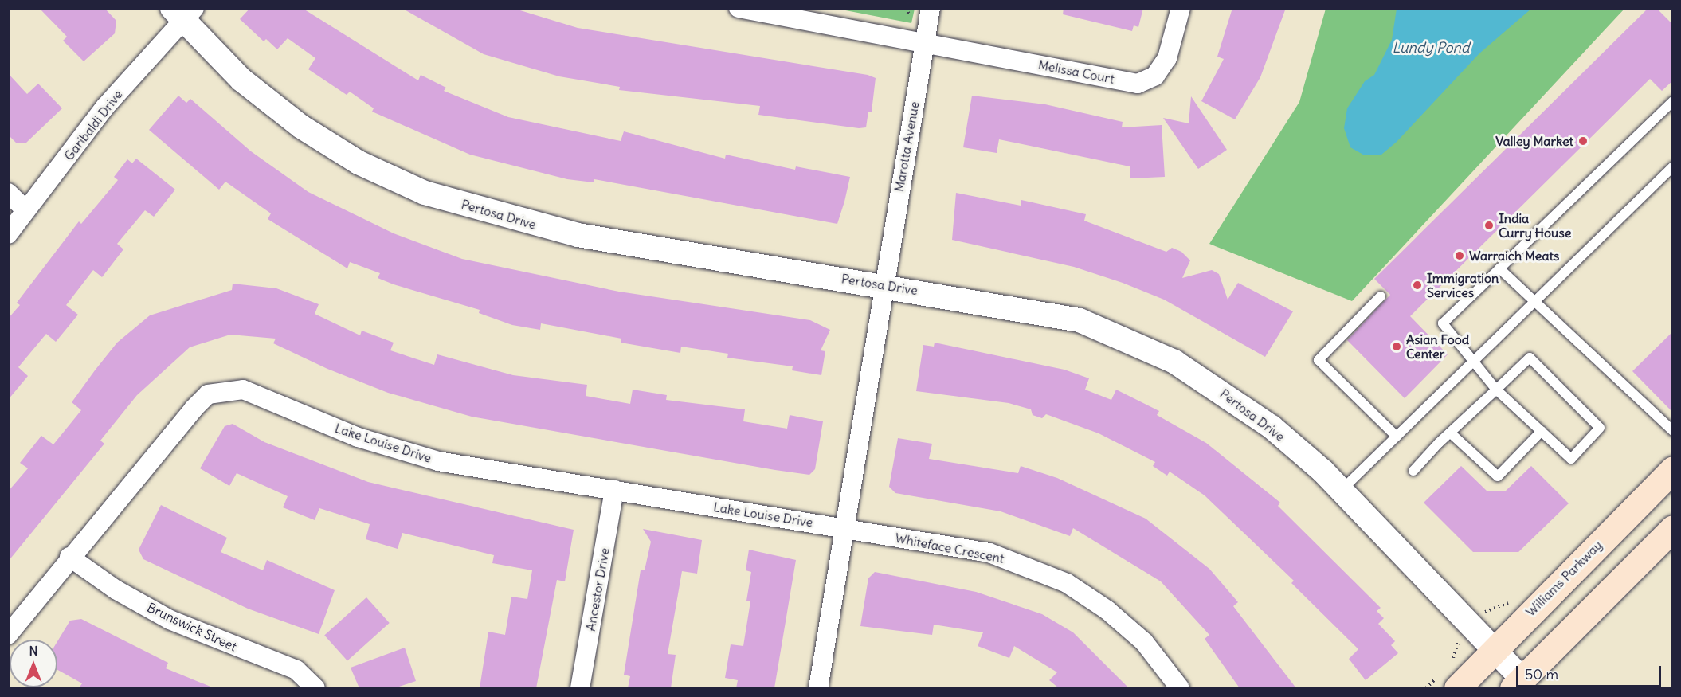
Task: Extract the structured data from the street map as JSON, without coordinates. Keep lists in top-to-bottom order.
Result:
{
  "streets": {
    "main road": ["Williams Parkway"],
    "street": [
      "Melissa Court",
      "Garibaldi Drive",
      "Marotta Avenue",
      "Pertosa Drive",
      "Lake Louise Drive",
      "Whiteface Crescent",
      "Ancestor Drive",
      "Brunswick Street"
    ]
  },
  "crossings": [
    ["Melissa Court", "Marotta Avenue"],
    ["Garibaldi Drive", "Pertosa Drive"],
    ["Marotta Avenue", "Pertosa Drive"],
    ["Pertosa Drive", "Williams Parkway"],
    ["Lake Louise Drive", "Whiteface Crescent"],
    ["Lake Louise Drive", "Ancestor Drive"],
    ["Lake Louise Drive", "Brunswick Street"]
  ],
  "water": ["Lundy Pond"],
  "places": [
    "Valley Market",
    "India Curry House",
    "Warraich Meats",
    "Immigration Services",
    "Asian Food Center"
  ],
  "scale_bar": "50 m",
  "north": "top"
}
